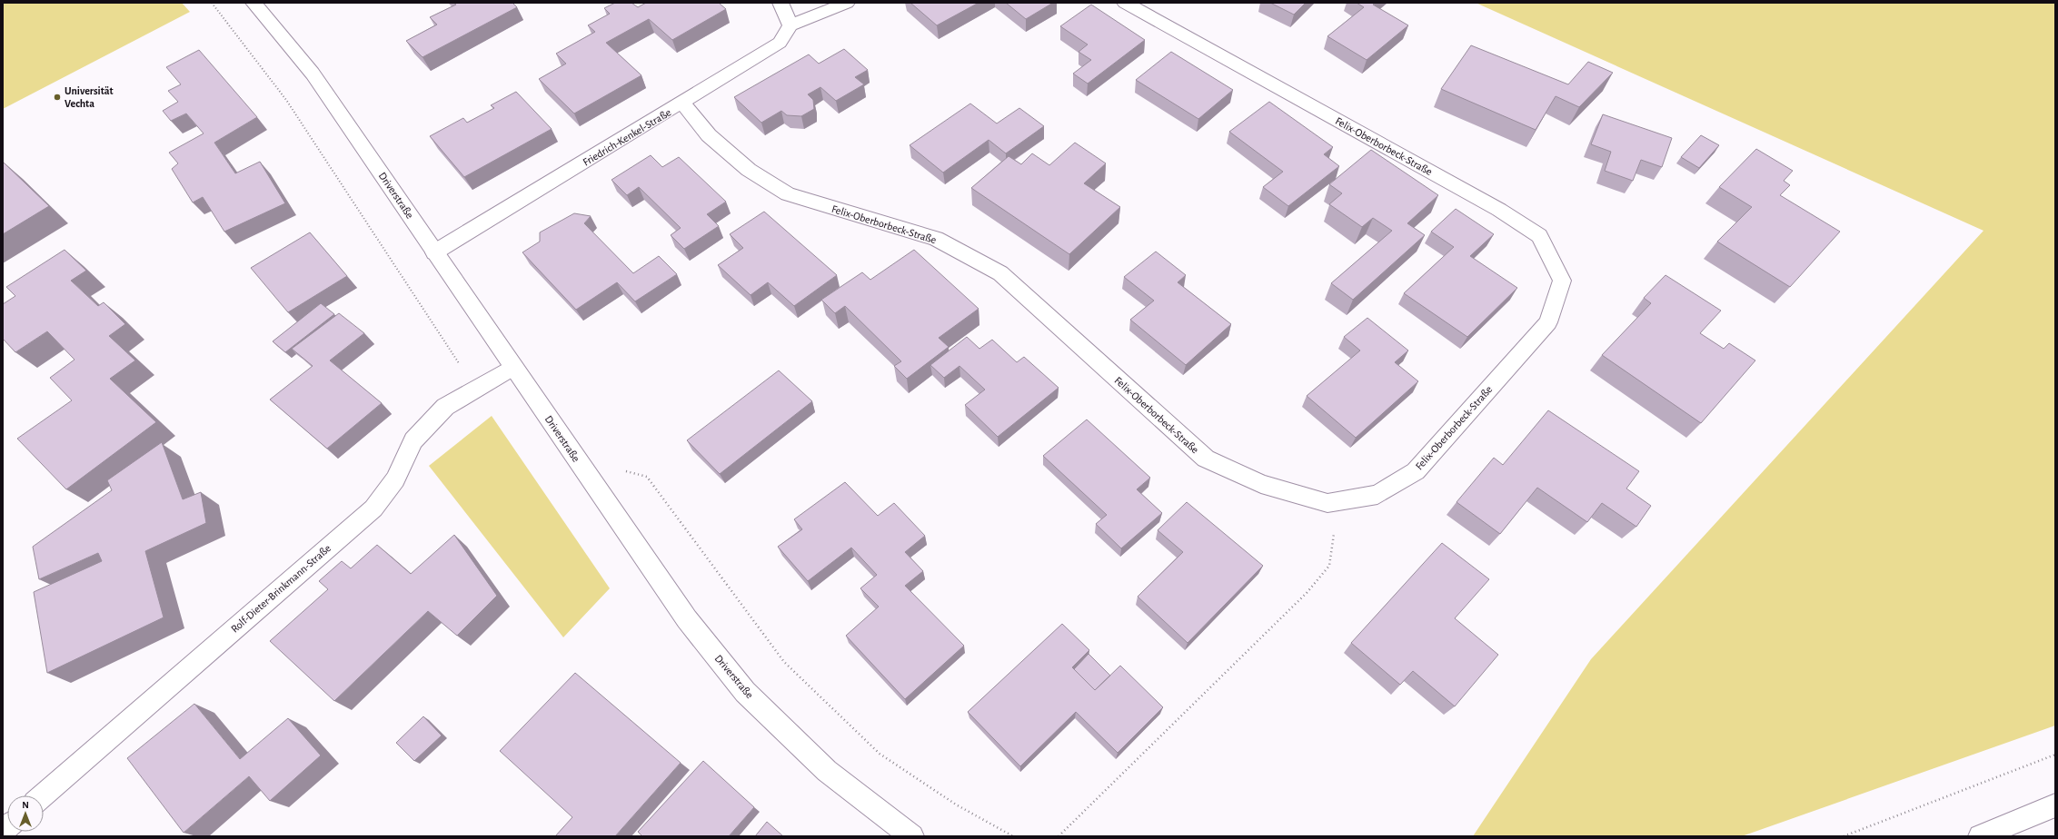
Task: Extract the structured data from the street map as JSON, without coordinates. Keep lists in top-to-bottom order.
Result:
{
  "streets": {
    "street": [
      "Friedrich-Kenkel-Straße",
      "Felix-Oberborbeck-Straße",
      "Driverstraße",
      "Rolf-Dieter-Brinkmann-Straße"
    ]
  },
  "crossings": [
    ["Friedrich-Kenkel-Straße", "Felix-Oberborbeck-Straße"],
    ["Friedrich-Kenkel-Straße", "Driverstraße"],
    ["Driverstraße", "Rolf-Dieter-Brinkmann-Straße"]
  ],
  "places": ["Universität Vechta"],
  "north": "top"
}
